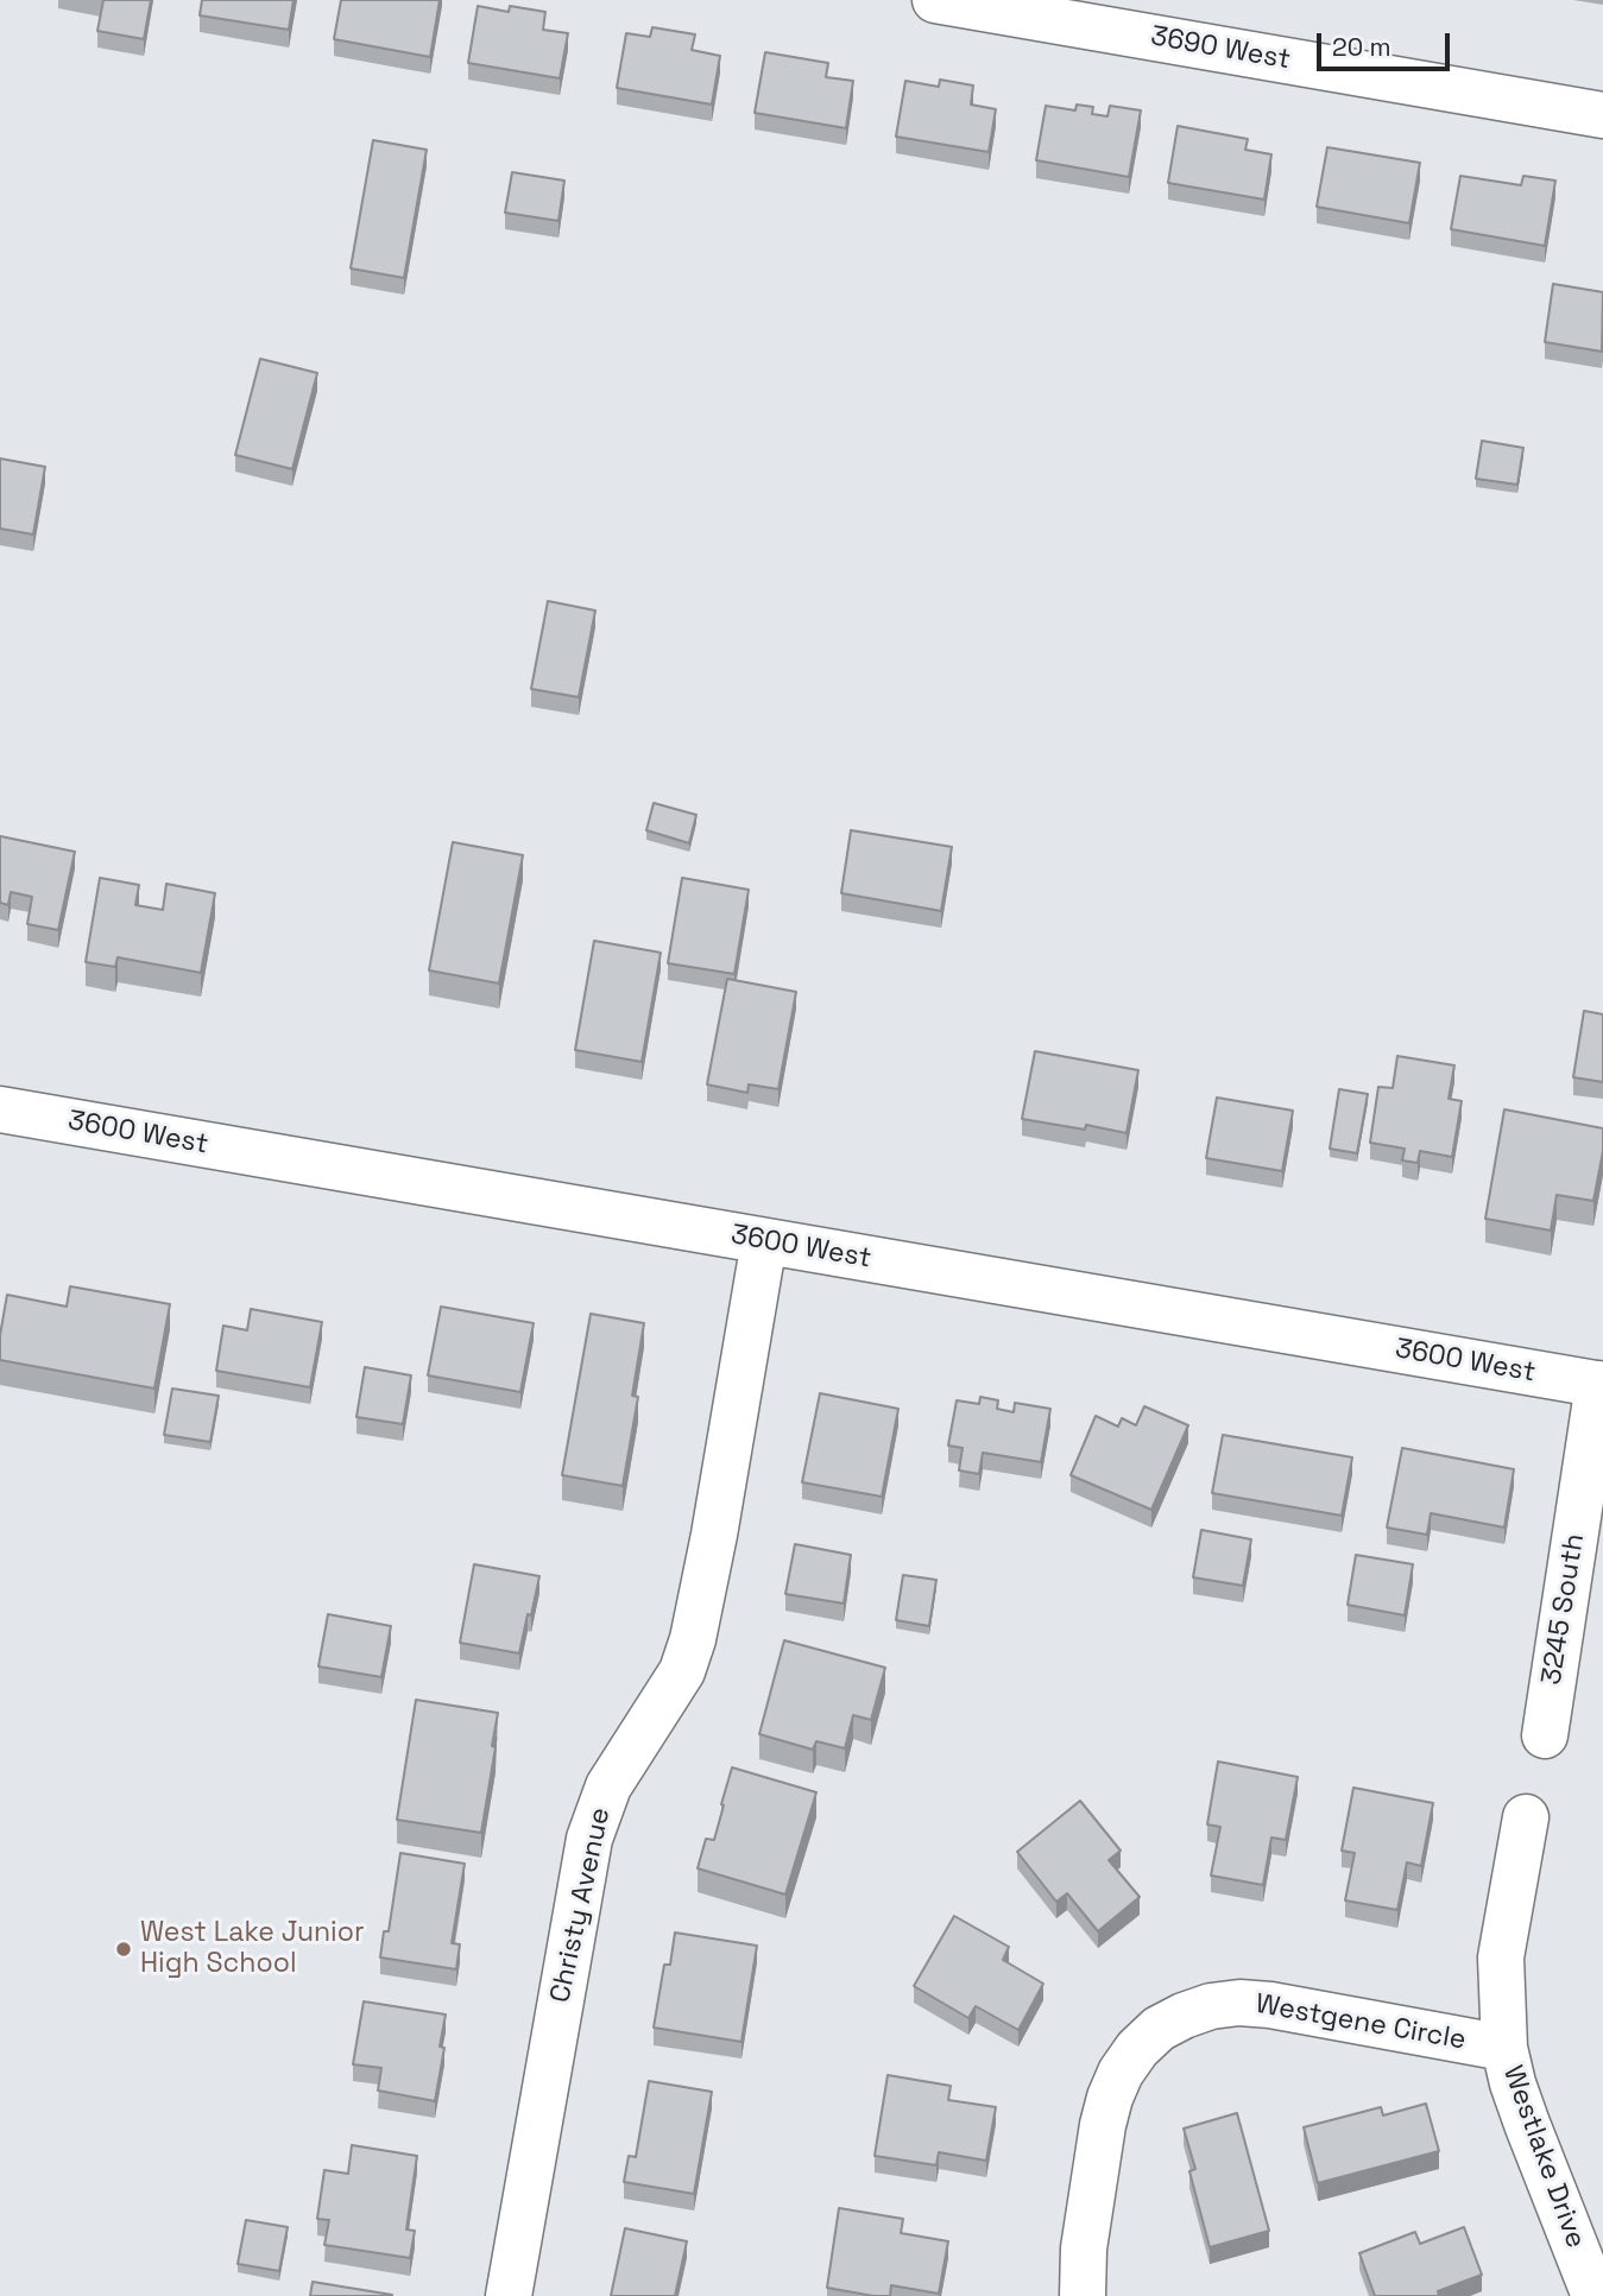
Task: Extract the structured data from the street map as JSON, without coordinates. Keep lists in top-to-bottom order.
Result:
{
  "streets": {
    "street": [
      "3690 West",
      "3600 West",
      "3245 South",
      "Christy Avenue",
      "Westgene Circle",
      "Westlake Drive"
    ]
  },
  "crossings": [
    ["3600 West", "3245 South"],
    ["3600 West", "Christy Avenue"],
    ["Westgene Circle", "Westlake Drive"]
  ],
  "places": ["West Lake Junior High School"],
  "scale_bar": "20 m"
}
